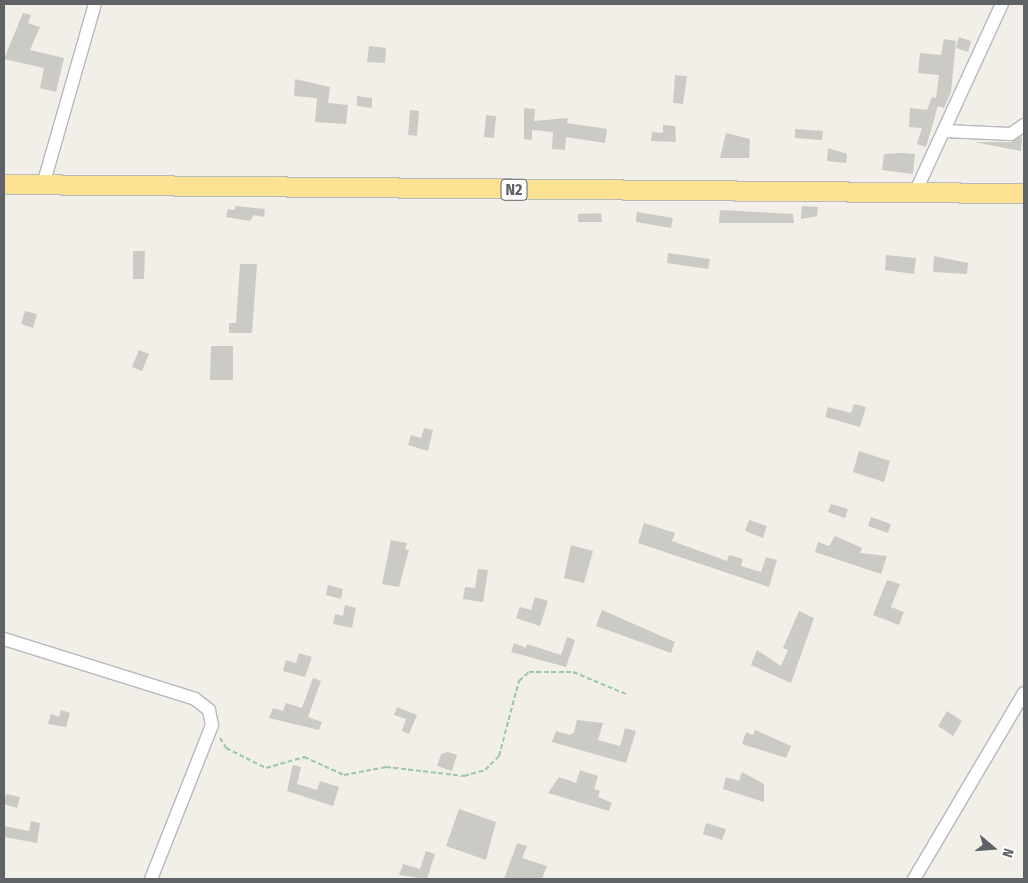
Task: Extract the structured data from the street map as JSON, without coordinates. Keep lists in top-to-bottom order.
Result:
{
  "streets": {
    "highway": ["N2"]
  },
  "north": "right"
}
